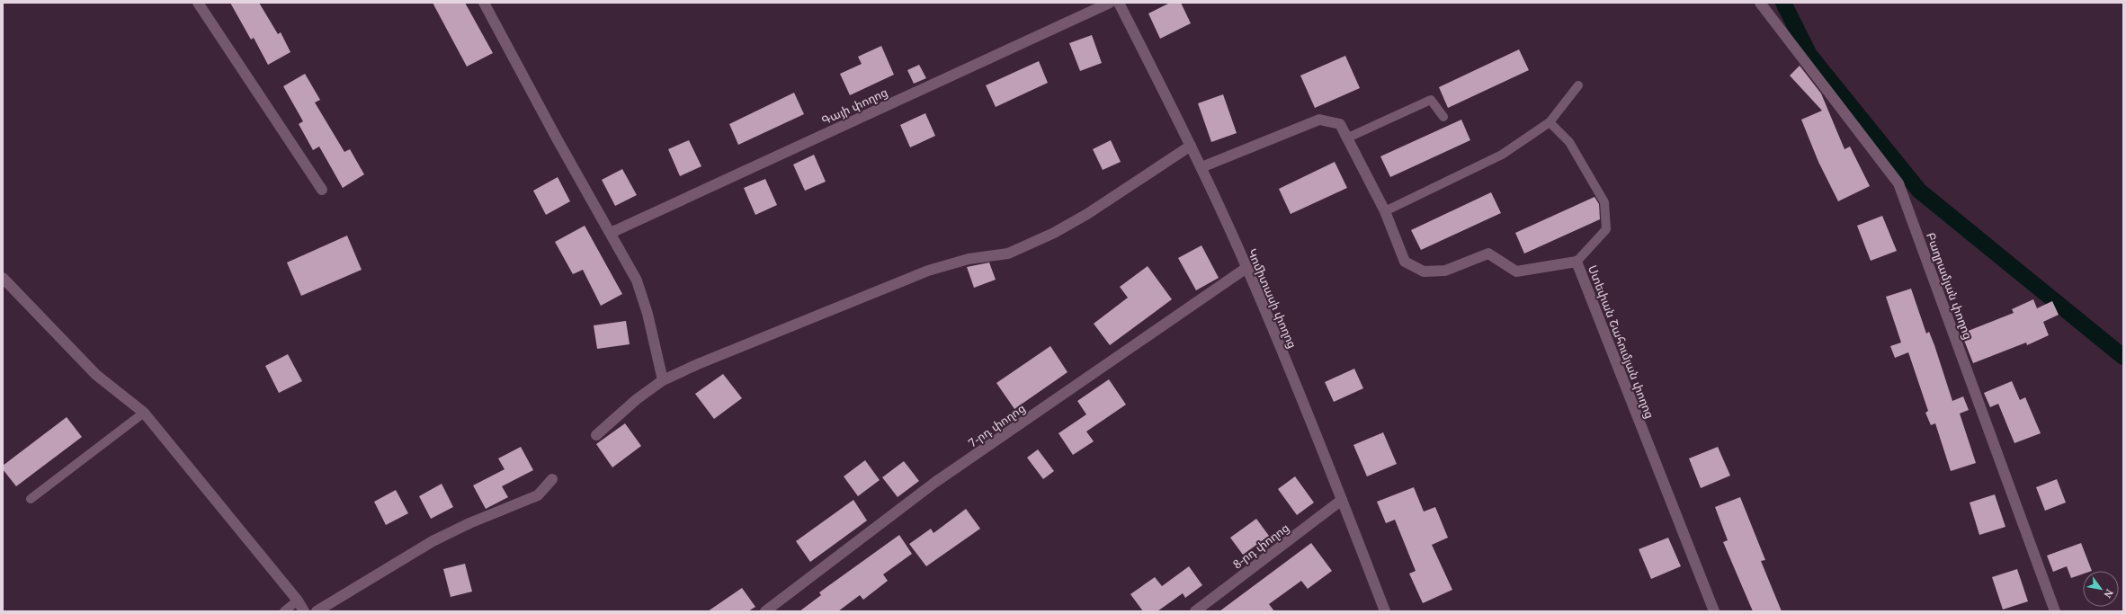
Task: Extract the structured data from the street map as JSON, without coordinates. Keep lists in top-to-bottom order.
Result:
{
  "streets": {
    "street": [
      "Գայի փողոց",
      "Բաղրամյան փողոց",
      "Կոմիտասի փողոց",
      "Ստեփան Շահումյան փողոց",
      "7-րդ փողոց",
      "8-րդ փողոց"
    ]
  },
  "crossings": [
    ["Կոմիտասի փողոց", "7-րդ փողոց"],
    ["Կոմիտասի փողոց", "8-րդ փողոց"]
  ],
  "north": "bottom right"
}
